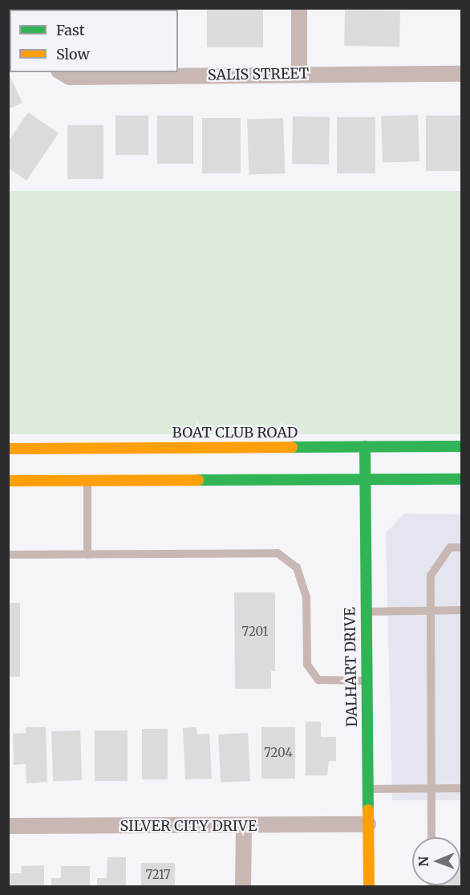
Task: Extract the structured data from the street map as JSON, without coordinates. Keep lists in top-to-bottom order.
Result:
{
  "streets": {
    "main road": ["BOAT CLUB ROAD", "DALHART DRIVE"],
    "street": ["SALIS STREET", "SILVER CITY DRIVE"]
  },
  "crossings": [
    ["BOAT CLUB ROAD", "DALHART DRIVE"],
    ["DALHART DRIVE", "SILVER CITY DRIVE"]
  ],
  "house_numbers": ["7201", "7204", "7217"],
  "legend": ["Fast", "Slow"],
  "north": "left"
}
